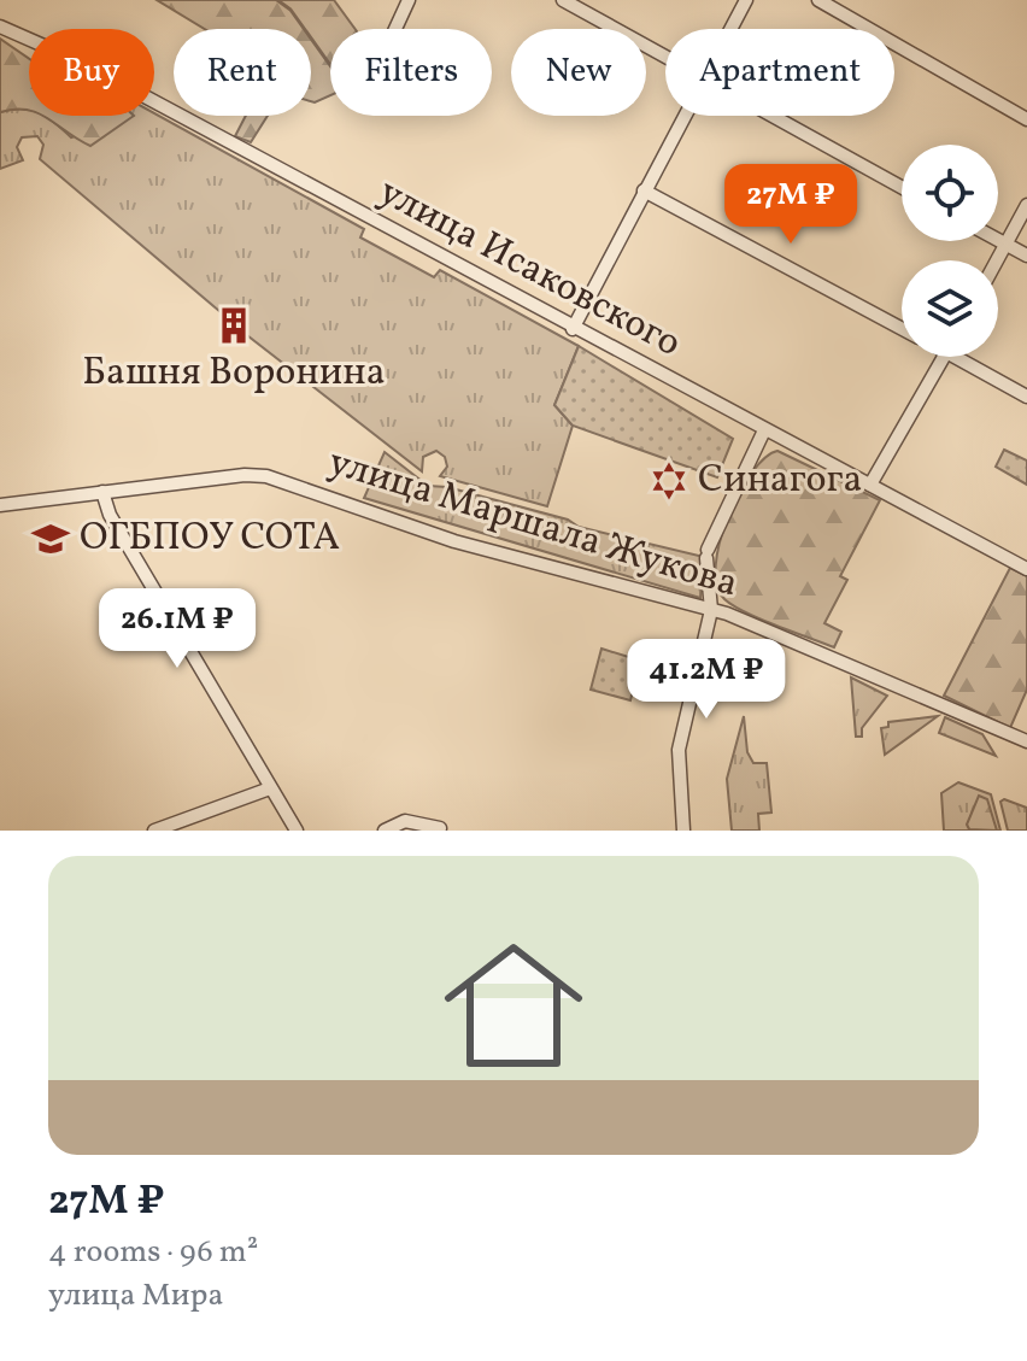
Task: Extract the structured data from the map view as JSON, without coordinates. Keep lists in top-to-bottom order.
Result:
{
  "streets": {
    "street": ["улица Исаковского", "улица Маршала Жукова"]
  },
  "places": {
    "building": ["Башня Воронина"],
    "synagogue": ["Синагога"],
    "school or university": ["ОГБПОУ СОТА"]
  },
  "page": {
    "chip": [
      "Buy",
      "Rent",
      "Filters",
      "New",
      "Apartment"
    ],
    "price": ["27M ₽", "26.1M ₽", "41.2M ₽"],
    "list": [
      {
        "name": "27M ₽",
        "note": "4 rooms · 96 m² · улица Мира"
      }
    ]
  }
}
